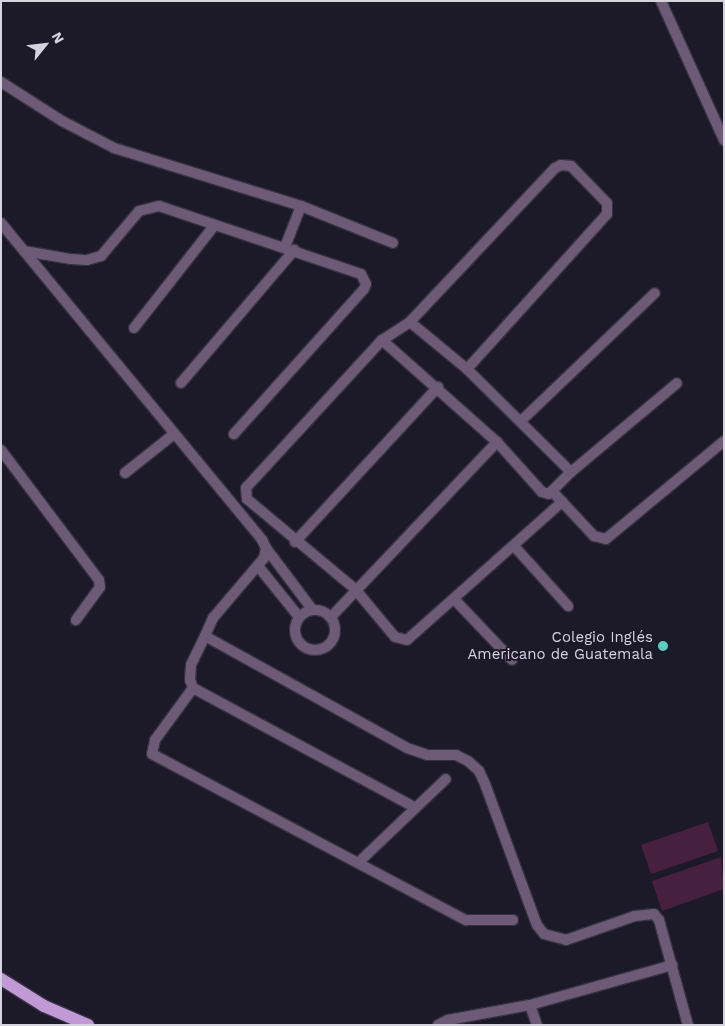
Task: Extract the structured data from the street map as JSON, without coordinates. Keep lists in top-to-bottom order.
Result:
{
  "places": ["Colegio Inglés Americano de Guatemala"],
  "north": "top right"
}
